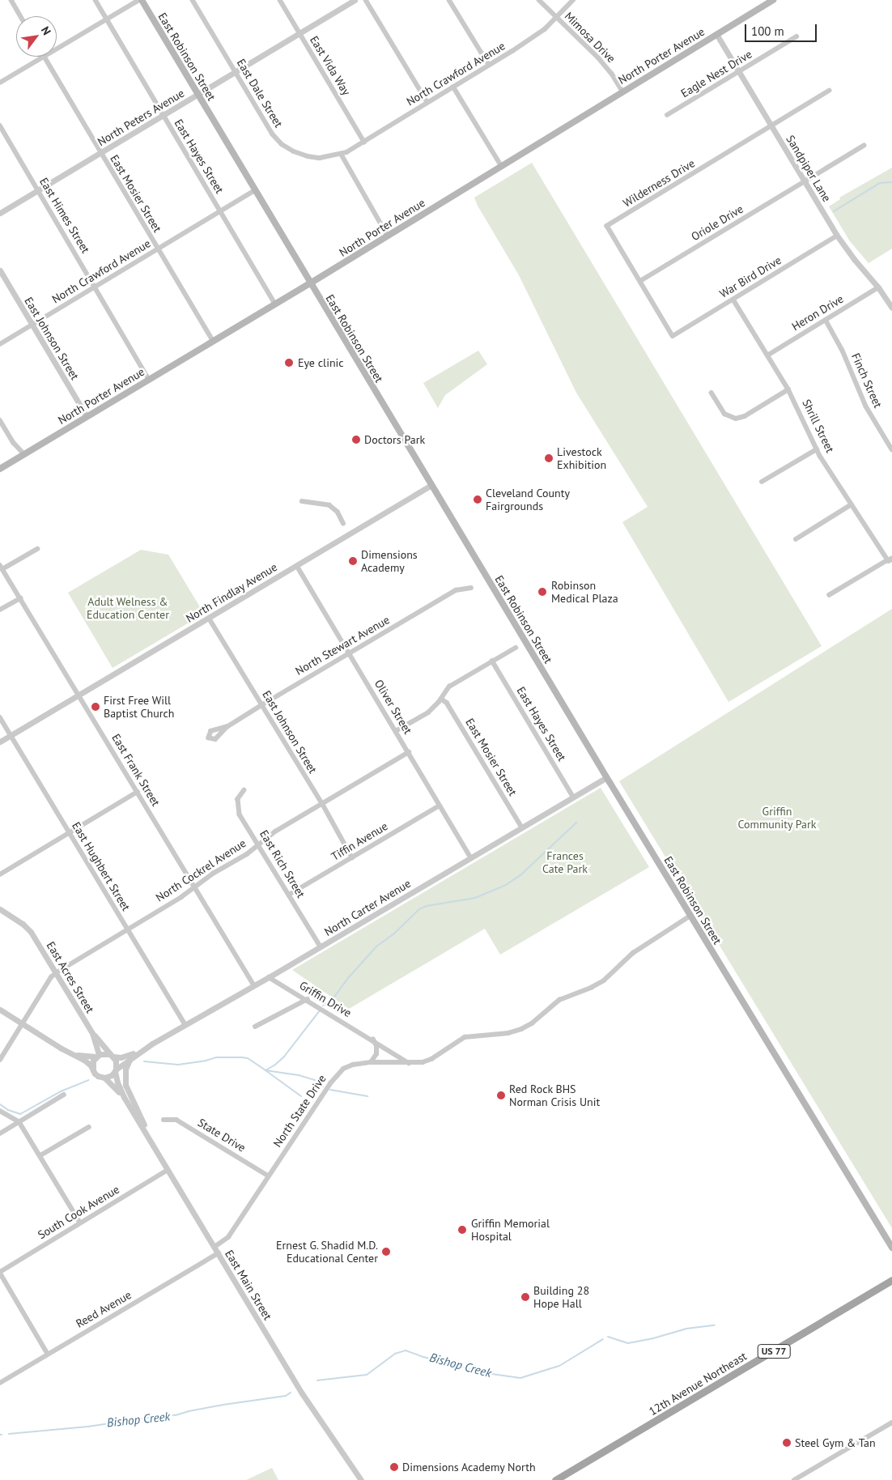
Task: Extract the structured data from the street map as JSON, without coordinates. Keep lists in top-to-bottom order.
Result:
{
  "streets": {
    "main road": [
      "North Porter Avenue",
      "East Robinson Street",
      "US 77",
      "12th Avenue Northeast"
    ],
    "street": [
      "Mimosa Drive",
      "East Vida Way",
      "North Crawford Avenue",
      "Eagle Nest Drive",
      "East Dale Street",
      "North Peters Avenue",
      "East Hayes Street",
      "Sandpiper Lane",
      "Wilderness Drive",
      "East Mosier Street",
      "East Himes Street",
      "Oriole Drive",
      "War Bird Drive",
      "Heron Drive",
      "East Johnson Street",
      "Finch Street",
      "Shrill Street",
      "North Findlay Avenue",
      "North Stewart Avenue",
      "Oliver Street",
      "East Frank Street",
      "Tiffin Avenue",
      "East Rich Street",
      "East Hughbert Street",
      "North Cockrel Avenue",
      "North Carter Avenue",
      "East Acres Street",
      "Griffin Drive",
      "North State Drive",
      "State Drive",
      "South Cook Avenue",
      "East Main Street",
      "Reed Avenue"
    ]
  },
  "crossings": [
    ["Mimosa Drive", "North Porter Avenue"],
    ["Mimosa Drive", "North Crawford Avenue"],
    ["North Porter Avenue", "East Robinson Street"],
    ["North Porter Avenue", "East Hayes Street"],
    ["North Porter Avenue", "Sandpiper Lane"],
    ["North Porter Avenue", "East Mosier Street"],
    ["North Porter Avenue", "East Himes Street"],
    ["North Porter Avenue", "East Johnson Street"],
    ["East Robinson Street", "North Crawford Avenue"],
    ["East Robinson Street", "North Peters Avenue"],
    ["East Robinson Street", "North Findlay Avenue"],
    ["East Robinson Street", "North Carter Avenue"],
    ["East Robinson Street", "North State Drive"],
    ["East Vida Way", "North Crawford Avenue"],
    ["East Vida Way", "North Peters Avenue"],
    ["North Crawford Avenue", "East Dale Street"],
    ["North Crawford Avenue", "East Hayes Street"],
    ["North Crawford Avenue", "East Mosier Street"],
    ["North Crawford Avenue", "East Himes Street"],
    ["North Crawford Avenue", "East Johnson Street"],
    ["Eagle Nest Drive", "Sandpiper Lane"],
    ["East Dale Street", "North Peters Avenue"],
    ["North Peters Avenue", "East Hayes Street"],
    ["North Peters Avenue", "East Mosier Street"],
    ["North Peters Avenue", "East Himes Street"],
    ["East Hayes Street", "North Carter Avenue"],
    ["Sandpiper Lane", "Wilderness Drive"],
    ["Sandpiper Lane", "Oriole Drive"],
    ["Sandpiper Lane", "War Bird Drive"],
    ["Sandpiper Lane", "Heron Drive"],
    ["Wilderness Drive", "Oriole Drive"],
    ["Wilderness Drive", "War Bird Drive"],
    ["East Mosier Street", "North Carter Avenue"],
    ["War Bird Drive", "Shrill Street"],
    ["Heron Drive", "Finch Street"],
    ["Heron Drive", "Shrill Street"],
    ["East Johnson Street", "North Findlay Avenue"],
    ["East Johnson Street", "North Stewart Avenue"],
    ["East Johnson Street", "Tiffin Avenue"],
    ["East Johnson Street", "North Cockrel Avenue"],
    ["North Findlay Avenue", "Oliver Street"],
    ["North Findlay Avenue", "East Frank Street"],
    ["North Findlay Avenue", "East Hughbert Street"],
    ["North Stewart Avenue", "Oliver Street"],
    ["Oliver Street", "Tiffin Avenue"],
    ["Oliver Street", "North Cockrel Avenue"],
    ["Oliver Street", "North Carter Avenue"],
    ["East Frank Street", "North Cockrel Avenue"],
    ["East Frank Street", "North Carter Avenue"],
    ["Tiffin Avenue", "East Rich Street"],
    ["East Rich Street", "North Cockrel Avenue"],
    ["East Rich Street", "North Carter Avenue"],
    ["East Hughbert Street", "North Cockrel Avenue"],
    ["East Hughbert Street", "North Carter Avenue"],
    ["North Cockrel Avenue", "East Acres Street"],
    ["North Carter Avenue", "East Acres Street"],
    ["North Carter Avenue", "Griffin Drive"],
    ["North Carter Avenue", "East Main Street"],
    ["East Acres Street", "East Main Street"],
    ["Griffin Drive", "North State Drive"],
    ["North State Drive", "State Drive"],
    ["North State Drive", "East Main Street"],
    ["South Cook Avenue", "East Main Street"],
    ["East Main Street", "Reed Avenue"]
  ],
  "water": ["Bishop Creek"],
  "parks": ["Adult Welness & Education Center", "Griffin Community Park", "Frances Cate Park"],
  "places": [
    "Eye clinic",
    "Doctors Park",
    "Livestock Exhibition",
    "Cleveland County Fairgrounds",
    "Dimensions Academy",
    "Robinson Medical Plaza",
    "First Free Will Baptist Church",
    "Red Rock BHS Norman Crisis Unit",
    "Griffin Memorial Hospital",
    "Ernest G. Shadid M.D. Educational Center",
    "Building 28 Hope Hall",
    "Steel Gym & Tan",
    "Dimensions Academy North"
  ],
  "scale_bar": "100 m",
  "north": "top right"
}
